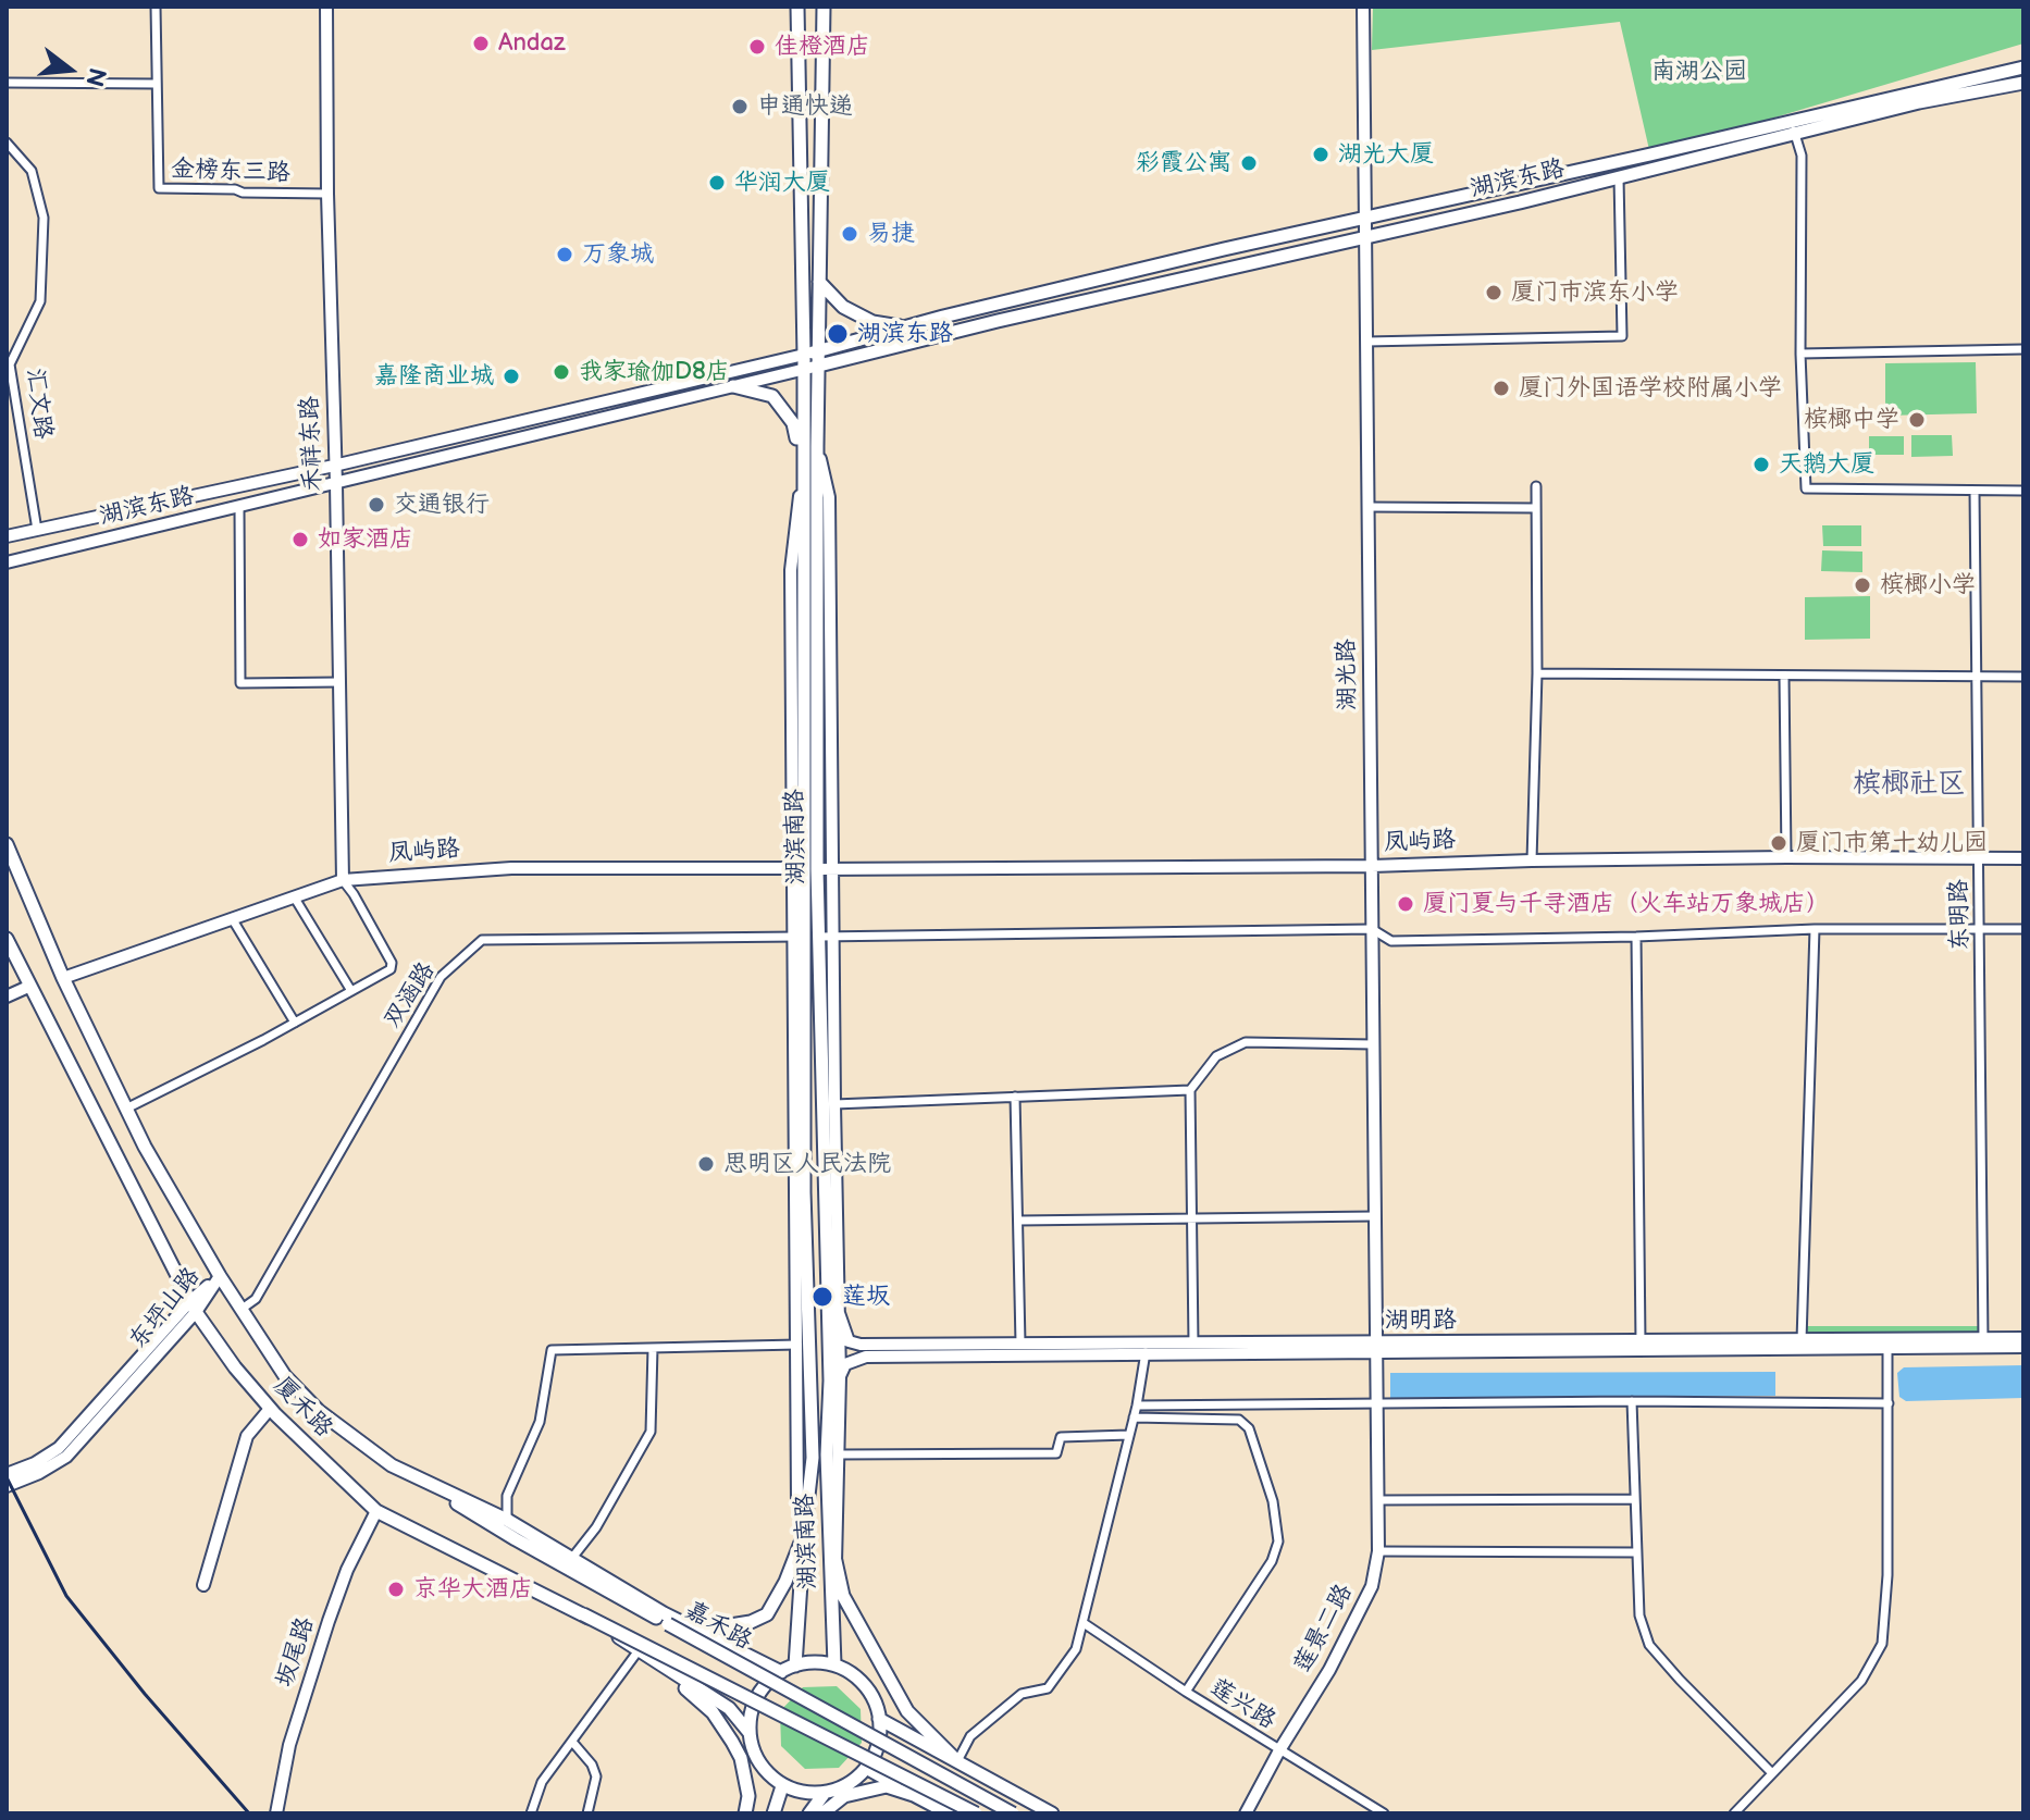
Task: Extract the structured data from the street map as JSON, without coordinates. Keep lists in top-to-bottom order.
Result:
{
  "streets": {
    "main road": [
      "湖滨东路",
      "湖滨南路",
      "厦禾路",
      "嘉禾路"
    ],
    "street": [
      "金榜东三路",
      "汇文路",
      "禾祥东路",
      "湖光路",
      "凤屿路",
      "东明路",
      "双涵路",
      "东坪山路",
      "湖明路",
      "莲景二路",
      "坂尾路",
      "莲兴路"
    ]
  },
  "crossings": [
    ["金榜东三路", "禾祥东路"],
    ["湖滨东路", "汇文路"],
    ["湖滨东路", "禾祥东路"],
    ["湖滨东路", "湖光路"],
    ["湖滨东路", "湖滨南路"],
    ["禾祥东路", "凤屿路"],
    ["湖光路", "凤屿路"],
    ["湖光路", "湖明路"],
    ["湖光路", "莲景二路"],
    ["湖滨南路", "凤屿路"],
    ["湖滨南路", "双涵路"],
    ["湖滨南路", "厦禾路"],
    ["凤屿路", "东明路"],
    ["东明路", "湖明路"],
    ["东坪山路", "厦禾路"],
    ["湖明路", "莲景二路"],
    ["厦禾路", "嘉禾路"],
    ["厦禾路", "坂尾路"],
    ["莲景二路", "莲兴路"]
  ],
  "districts": ["槟榔社区"],
  "parks": ["南湖公园"],
  "places": [
    "Andaz",
    "佳橙酒店",
    "申通快递",
    "湖光大厦",
    "彩霞公寓",
    "华润大厦",
    "易捷",
    "万象城",
    "厦门市滨东小学",
    "湖滨东路",
    "我家瑜伽D8店",
    "嘉隆商业城",
    "厦门外国语学校附属小学",
    "槟榔中学",
    "天鹅大厦",
    "交通银行",
    "如家酒店",
    "槟榔小学",
    "厦门市第十幼儿园",
    "厦门夏与千寻酒店（火车站万象城店）",
    "思明区人民法院",
    "莲坂",
    "京华大酒店"
  ],
  "north": "right"
}
